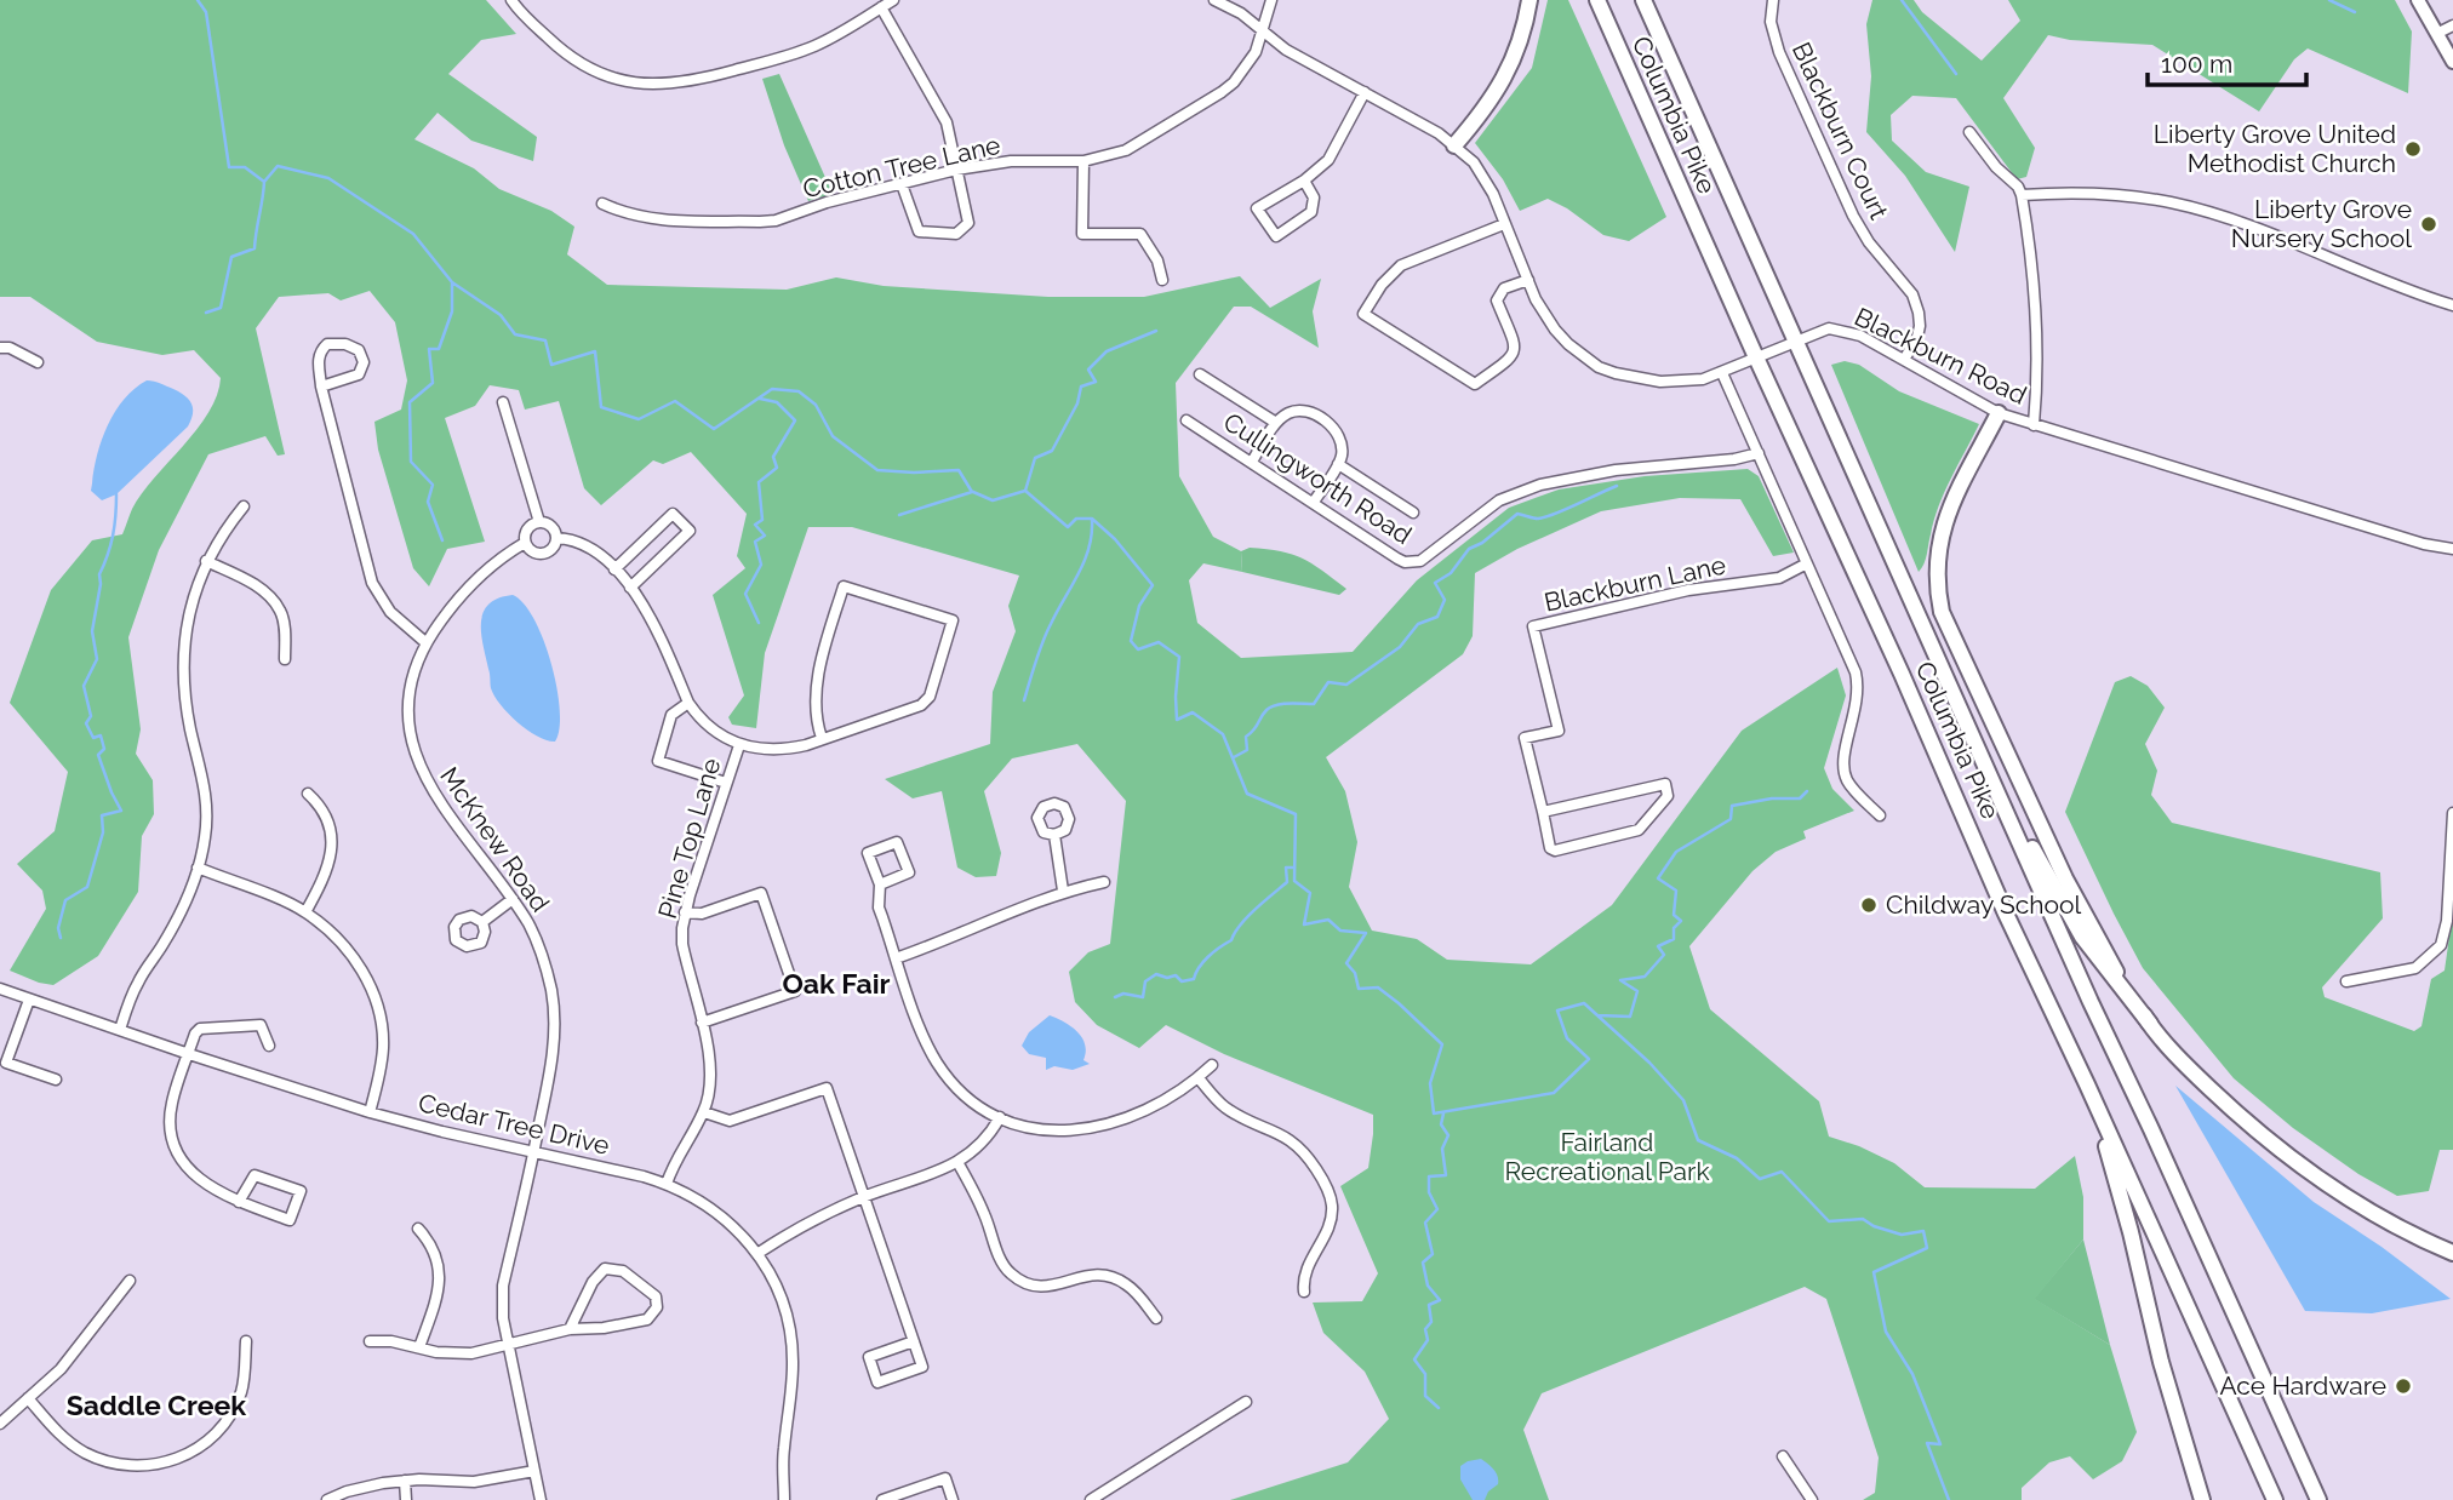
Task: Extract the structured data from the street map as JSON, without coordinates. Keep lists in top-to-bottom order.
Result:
{
  "streets": {
    "main road": ["Columbia Pike"],
    "street": [
      "Blackburn Court",
      "Cotton Tree Lane",
      "Blackburn Road",
      "Cullingworth Road",
      "Blackburn Lane",
      "Pine Top Lane",
      "McKnew Road",
      "Cedar Tree Drive"
    ]
  },
  "crossings": [
    ["Columbia Pike", "Blackburn Road"],
    ["Blackburn Court", "Blackburn Road"],
    ["Cotton Tree Lane", "Blackburn Road"],
    ["Pine Top Lane", "Cedar Tree Drive"],
    ["McKnew Road", "Cedar Tree Drive"]
  ],
  "districts": ["Oak Fair", "Saddle Creek"],
  "parks": ["Fairland Recreational Park"],
  "places": [
    "Liberty Grove United Methodist Church",
    "Liberty Grove Nursery School",
    "Childway School",
    "Ace Hardware"
  ],
  "scale_bar": "100 m"
}
